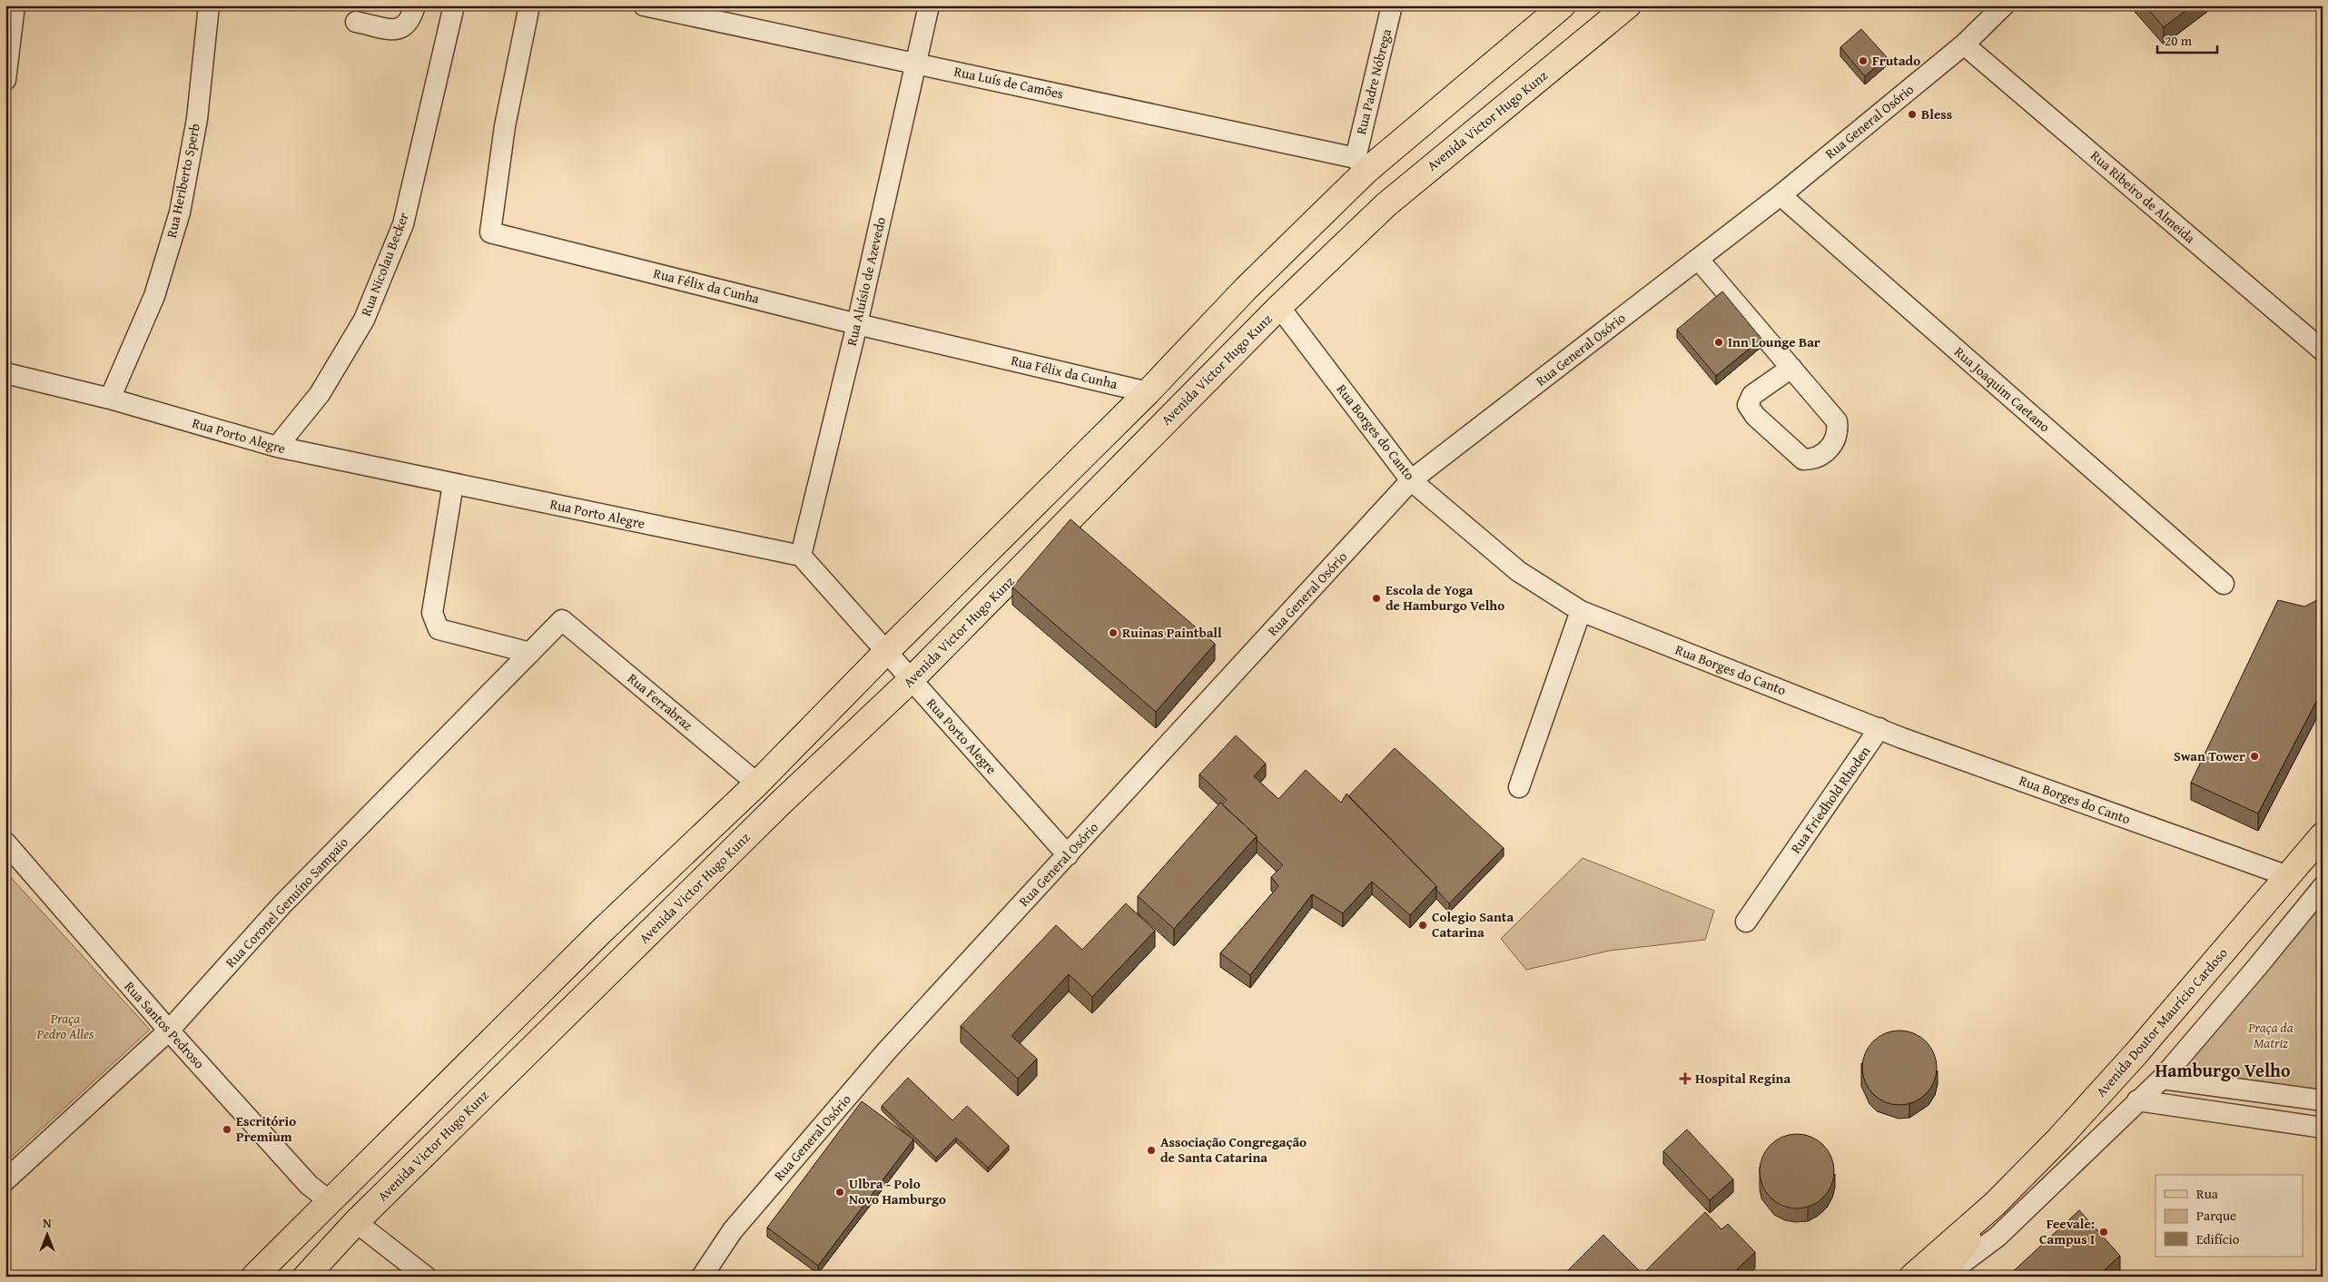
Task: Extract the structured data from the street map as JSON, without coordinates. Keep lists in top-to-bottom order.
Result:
{
  "streets": {
    "main road": ["Avenida Victor Hugo Kunz", "Avenida Doutor Maurício Cardoso"],
    "street": [
      "Rua Padre Nóbrega",
      "Rua Luís de Camões",
      "Rua General Osório",
      "Rua Heriberto Sperb",
      "Rua Ribeiro de Almeida",
      "Rua Nicolau Becker",
      "Rua Aluísio de Azevedo",
      "Rua Félix da Cunha",
      "Rua Joaquim Caetano",
      "Rua Borges do Canto",
      "Rua Porto Alegre",
      "Rua Ferrabraz",
      "Rua Friedhold Rhoden",
      "Rua Coronel Genuíno Sampaio",
      "Rua Santos Pedroso"
    ]
  },
  "crossings": [
    ["Rua Padre Nóbrega", "Rua Luís de Camões"],
    ["Rua Luís de Camões", "Rua Aluísio de Azevedo"],
    ["Avenida Victor Hugo Kunz", "Rua Borges do Canto"],
    ["Avenida Victor Hugo Kunz", "Rua Porto Alegre"],
    ["Rua General Osório", "Rua Ribeiro de Almeida"],
    ["Rua General Osório", "Rua Joaquim Caetano"],
    ["Rua General Osório", "Rua Borges do Canto"],
    ["Rua General Osório", "Rua Porto Alegre"],
    ["Rua Heriberto Sperb", "Rua Porto Alegre"],
    ["Rua Nicolau Becker", "Rua Porto Alegre"],
    ["Rua Aluísio de Azevedo", "Rua Félix da Cunha"],
    ["Rua Aluísio de Azevedo", "Rua Porto Alegre"],
    ["Rua Borges do Canto", "Rua Friedhold Rhoden"],
    ["Rua Borges do Canto", "Avenida Doutor Maurício Cardoso"],
    ["Rua Ferrabraz", "Rua Coronel Genuíno Sampaio"],
    ["Rua Coronel Genuíno Sampaio", "Rua Santos Pedroso"]
  ],
  "districts": ["Hamburgo Velho"],
  "parks": ["Praça Pedro Alles", "Praça da Matriz"],
  "places": {
    "other": [
      "Frutado",
      "Bless",
      "Inn Lounge Bar",
      "Escola de Yoga de Hamburgo Velho",
      "Ruinas Paintball",
      "Swan Tower",
      "Colegio Santa Catarina",
      "Escritório Premium",
      "Associação Congregação de Santa Catarina",
      "Ulbra - Polo Novo Hamburgo",
      "Feevale: Campus I"
    ],
    "health": ["Hospital Regina"]
  },
  "legend": ["Rua", "Parque", "Edifício"],
  "scale_bar": "20 m",
  "north": "top"
}
